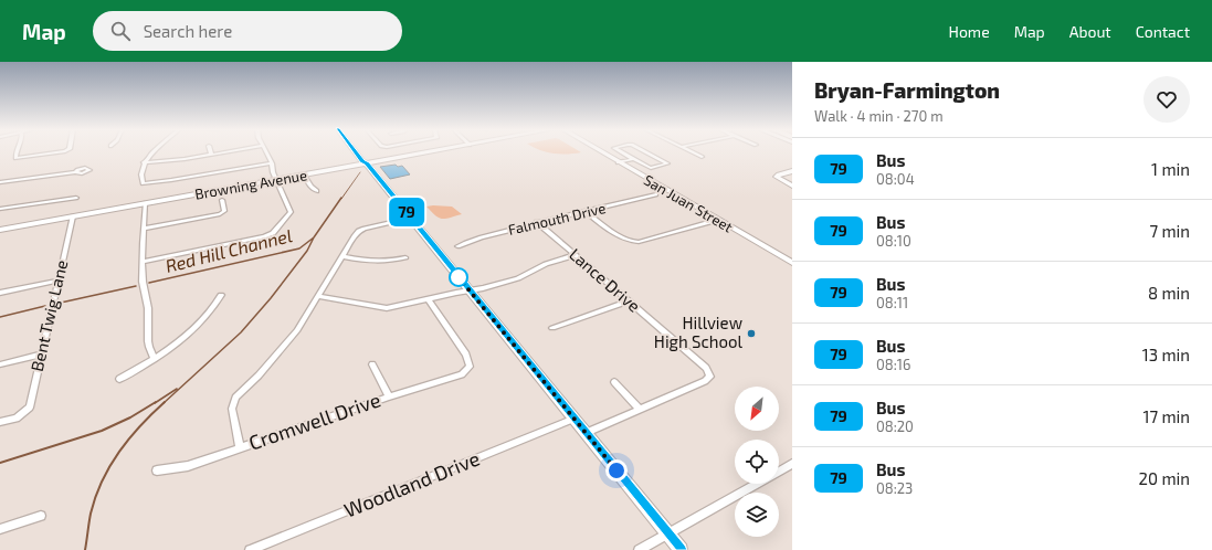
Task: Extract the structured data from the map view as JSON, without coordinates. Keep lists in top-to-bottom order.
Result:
{
  "streets": {
    "main road": ["Browning Avenue", "San Juan Street"],
    "street": [
      "Falmouth Drive",
      "Lance Drive",
      "Bent Twig Lane",
      "Cromwell Drive",
      "Woodland Drive"
    ]
  },
  "crossings": [
    ["Browning Avenue", "Bent Twig Lane"],
    ["Falmouth Drive", "Lance Drive"]
  ],
  "water": ["Red Hill Channel"],
  "places": ["Hillview High School"],
  "lines": ["bus line 79"],
  "north": "bottom left",
  "page": {
    "header": "Map",
    "search": "Search here",
    "nav": [
      "Home",
      "Map",
      "About",
      "Contact"
    ],
    "on_map": "79",
    "heading": ["Bryan-Farmington", "Walk · 4 min · 270 m"],
    "list": [
      {
        "mark": "79",
        "name": "Bus",
        "note": "08:04",
        "value": "1 min"
      },
      {
        "mark": "79",
        "name": "Bus",
        "note": "08:10",
        "value": "7 min"
      },
      {
        "mark": "79",
        "name": "Bus",
        "note": "08:11",
        "value": "8 min"
      },
      {
        "mark": "79",
        "name": "Bus",
        "note": "08:16",
        "value": "13 min"
      },
      {
        "mark": "79",
        "name": "Bus",
        "note": "08:20",
        "value": "17 min"
      },
      {
        "mark": "79",
        "name": "Bus",
        "note": "08:23",
        "value": "20 min"
      }
    ]
  }
}
